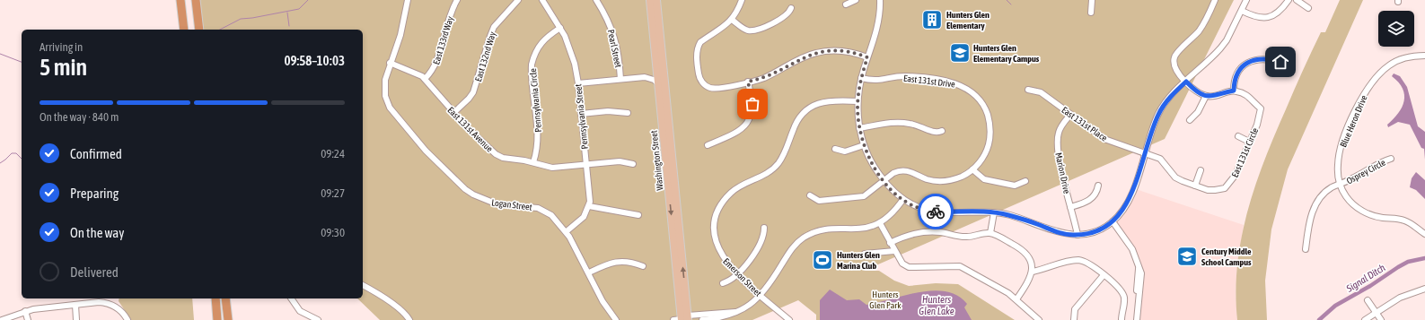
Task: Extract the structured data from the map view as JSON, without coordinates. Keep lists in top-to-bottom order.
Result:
{
  "streets": {
    "main road": ["Washington Street"],
    "street": [
      "East 133rd Way",
      "Pearl Street",
      "East 132nd Way",
      "East 131st Drive",
      "Pennsylvania Circle",
      "Pennsylvania Street",
      "Blue Heron Drive",
      "East 131st Place",
      "East 131st Avenue",
      "East 131st Circle",
      "Osprey Circle",
      "Marion Drive",
      "Logan Street",
      "Emerson Street"
    ]
  },
  "crossings": [
    ["East 133rd Way", "East 131st Avenue"],
    ["East 132nd Way", "East 131st Avenue"],
    ["Pennsylvania Circle", "Pennsylvania Street"],
    ["Pennsylvania Circle", "East 131st Avenue"],
    ["Pennsylvania Street", "East 131st Avenue"],
    ["Blue Heron Drive", "Osprey Circle"],
    ["East 131st Place", "East 131st Circle"],
    ["East 131st Place", "Marion Drive"],
    ["East 131st Avenue", "Logan Street"]
  ],
  "water": ["Signal Ditch", "Hunters Glen Lake"],
  "parks": ["Hunters Glen Park"],
  "places": {
    "building": ["Hunters Glen Elementary"],
    "school or university": ["Hunters Glen Elementary Campus", "Century Middle School Campus"],
    "sports": ["Hunters Glen Marina Club"]
  },
  "page": {
    "heading": ["5 min", "Arriving in", "09:58–10:03"],
    "bar": "On the way · 840 m",
    "list": [
      ["Confirmed", "09:24"],
      ["Preparing", "09:27"],
      ["On the way", "09:30"],
      "Delivered"
    ]
  }
}
